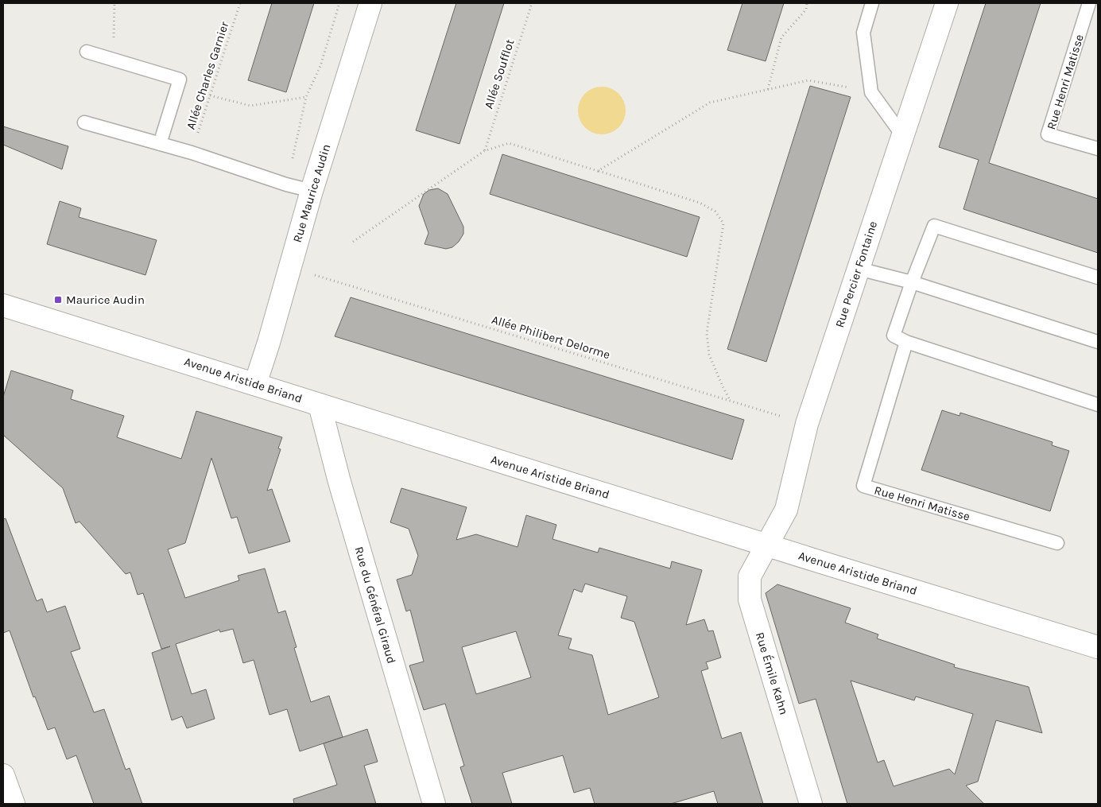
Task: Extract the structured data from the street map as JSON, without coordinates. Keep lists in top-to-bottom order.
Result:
{
  "streets": {
    "street": [
      "Rue Maurice Audin",
      "Rue Percier Fontaine",
      "Avenue Aristide Briand",
      "Rue du Général Giraud",
      "Rue Émile Kahn"
    ],
    "lane": ["Rue Henri Matisse"],
    "path": ["Allée Soufflot", "Allée Charles Garnier", "Allée Philibert Delorme"]
  },
  "crossings": [
    ["Rue Maurice Audin", "Allée Philibert Delorme"],
    ["Rue Maurice Audin", "Avenue Aristide Briand"],
    ["Rue Percier Fontaine", "Allée Philibert Delorme"],
    ["Rue Percier Fontaine", "Avenue Aristide Briand"],
    ["Rue Percier Fontaine", "Rue Émile Kahn"],
    ["Avenue Aristide Briand", "Rue du Général Giraud"],
    ["Avenue Aristide Briand", "Rue Émile Kahn"]
  ],
  "places": {
    "transit": ["Maurice Audin"]
  }
}
